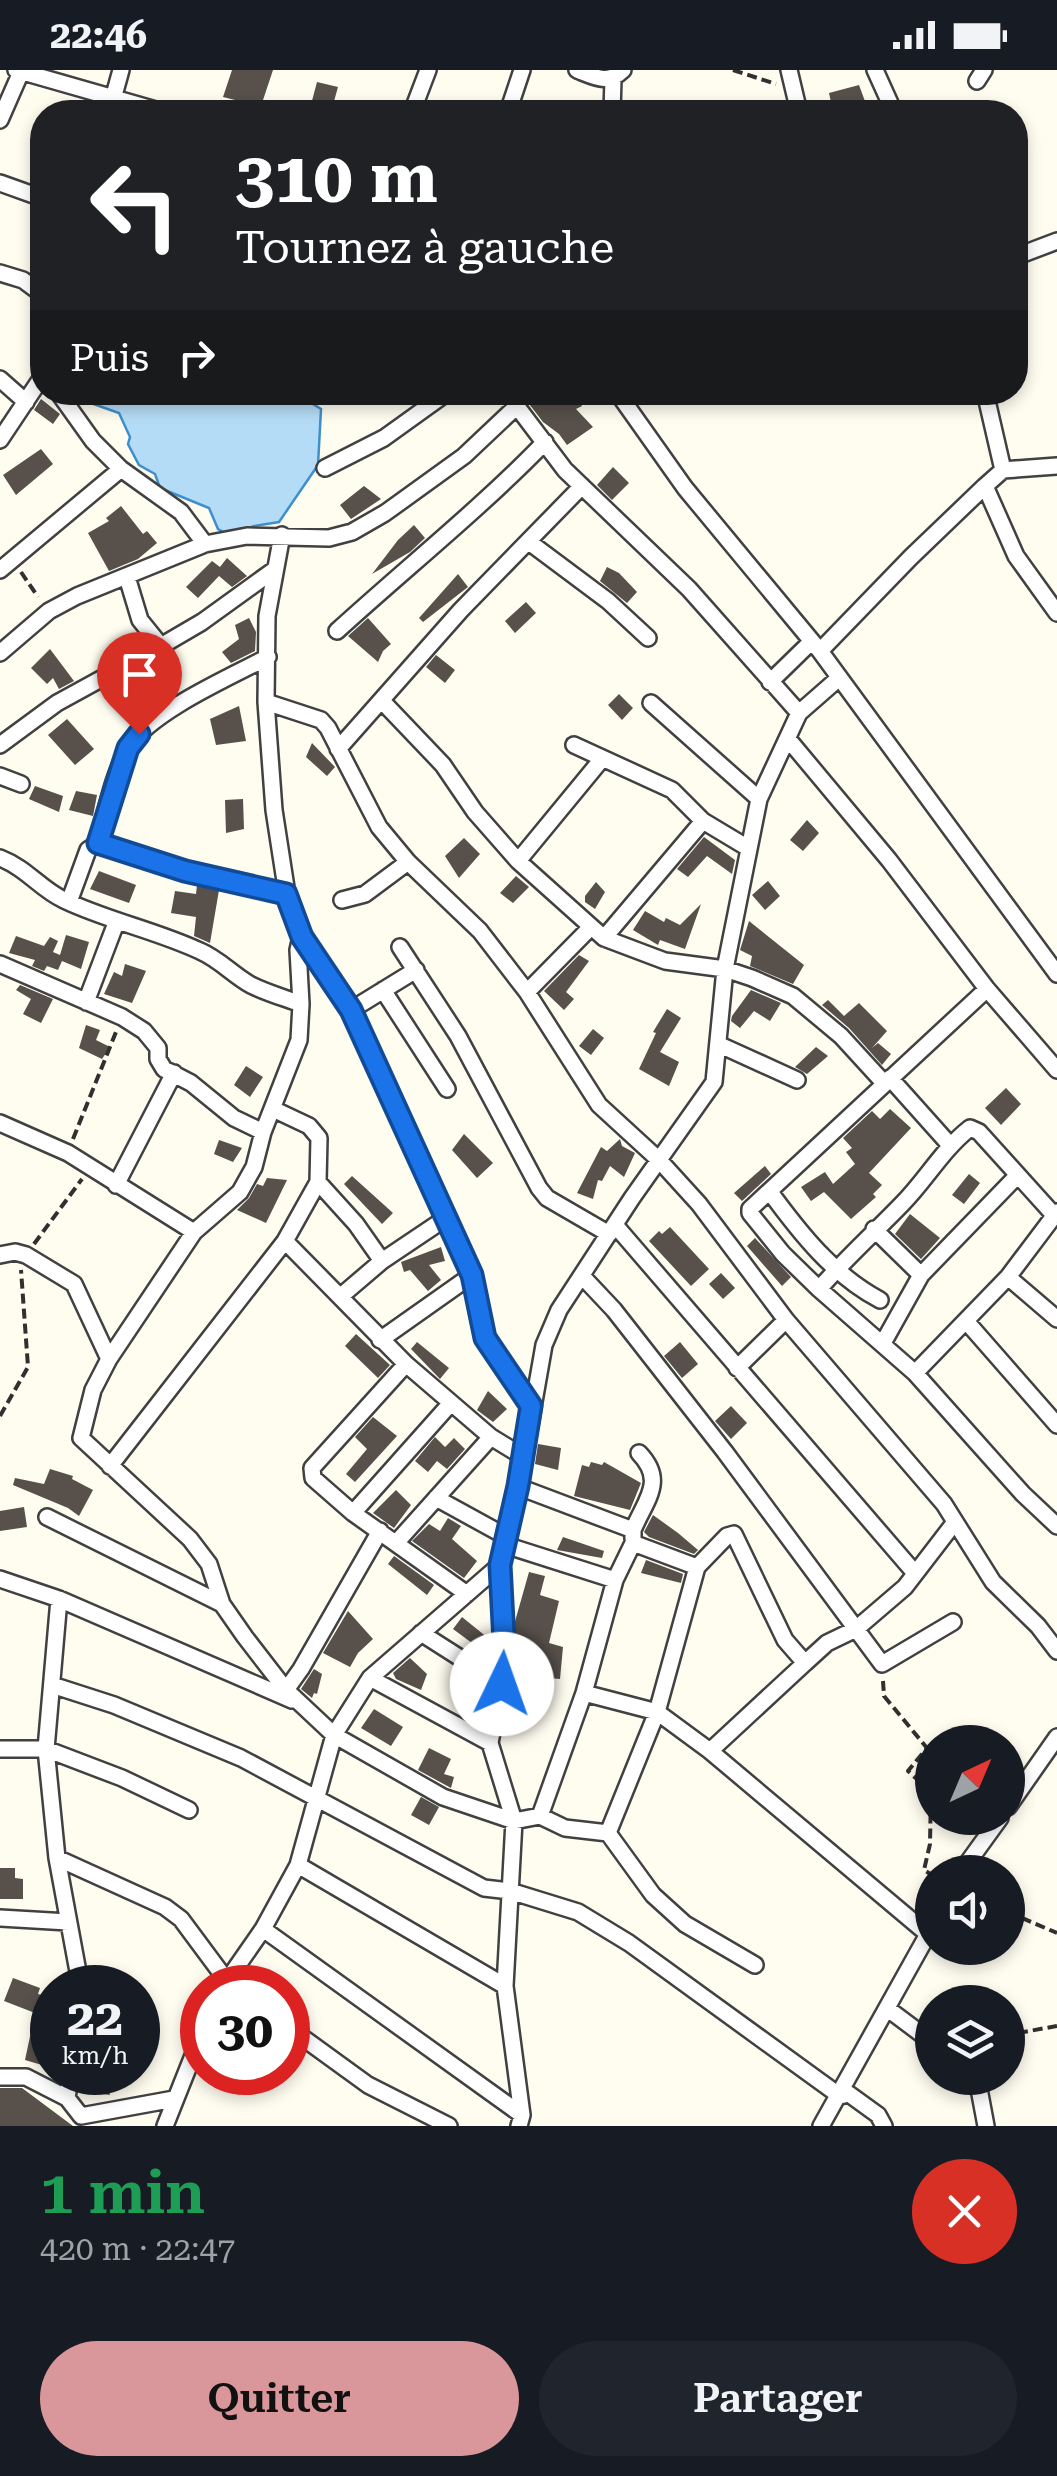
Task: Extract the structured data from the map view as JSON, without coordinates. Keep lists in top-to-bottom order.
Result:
{
  "north": "top right",
  "page": {
    "status": "22:46",
    "turn": ["310 m", "Tournez à gauche"],
    "then": "Puis",
    "speed": "22 km/h",
    "limit": "30",
    "heading": ["1 min", "420 m · 22:47"],
    "buttons": ["Quitter", "Partager"]
  }
}
